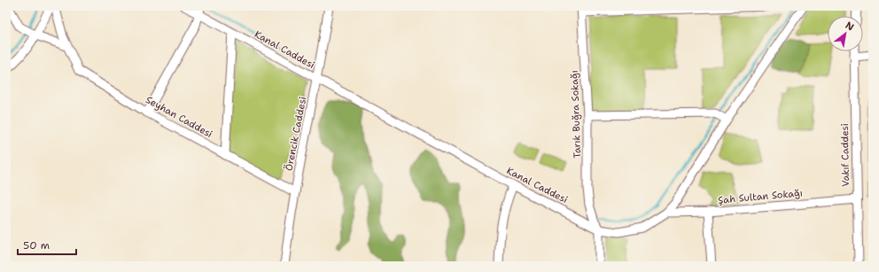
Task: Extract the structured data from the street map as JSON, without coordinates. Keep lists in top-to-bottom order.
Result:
{
  "streets": {
    "street": [
      "Kanal Caddesi",
      "Tarık Buğra Sokağı",
      "Seyhan Caddesi",
      "Örencik Caddesi",
      "Vakıf Caddesi",
      "Şah Sultan Sokağı"
    ]
  },
  "crossings": [
    ["Kanal Caddesi", "Tarık Buğra Sokağı"],
    ["Kanal Caddesi", "Örencik Caddesi"],
    ["Kanal Caddesi", "Şah Sultan Sokağı"],
    ["Seyhan Caddesi", "Örencik Caddesi"],
    ["Vakıf Caddesi", "Şah Sultan Sokağı"]
  ],
  "scale_bar": "50 m",
  "north": "top right"
}
